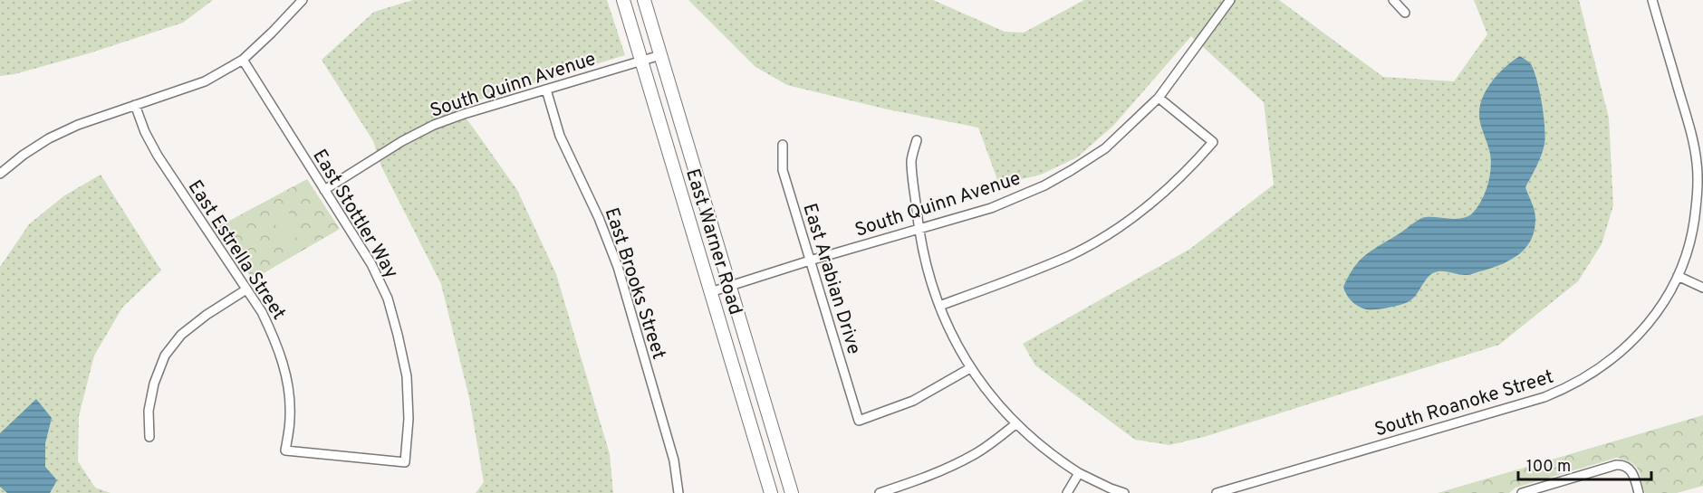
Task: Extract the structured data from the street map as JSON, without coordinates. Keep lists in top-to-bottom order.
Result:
{
  "streets": {
    "main road": ["East Warner Road"],
    "street": [
      "South Quinn Avenue",
      "East Stottler Way",
      "East Estrella Street",
      "East Arabian Drive",
      "East Brooks Street",
      "South Roanoke Street"
    ]
  },
  "crossings": [
    ["South Quinn Avenue", "East Stottler Way"],
    ["South Quinn Avenue", "East Warner Road"],
    ["South Quinn Avenue", "East Arabian Drive"],
    ["South Quinn Avenue", "East Brooks Street"],
    ["East Stottler Way", "East Estrella Street"]
  ],
  "scale_bar": "100 m"
}
